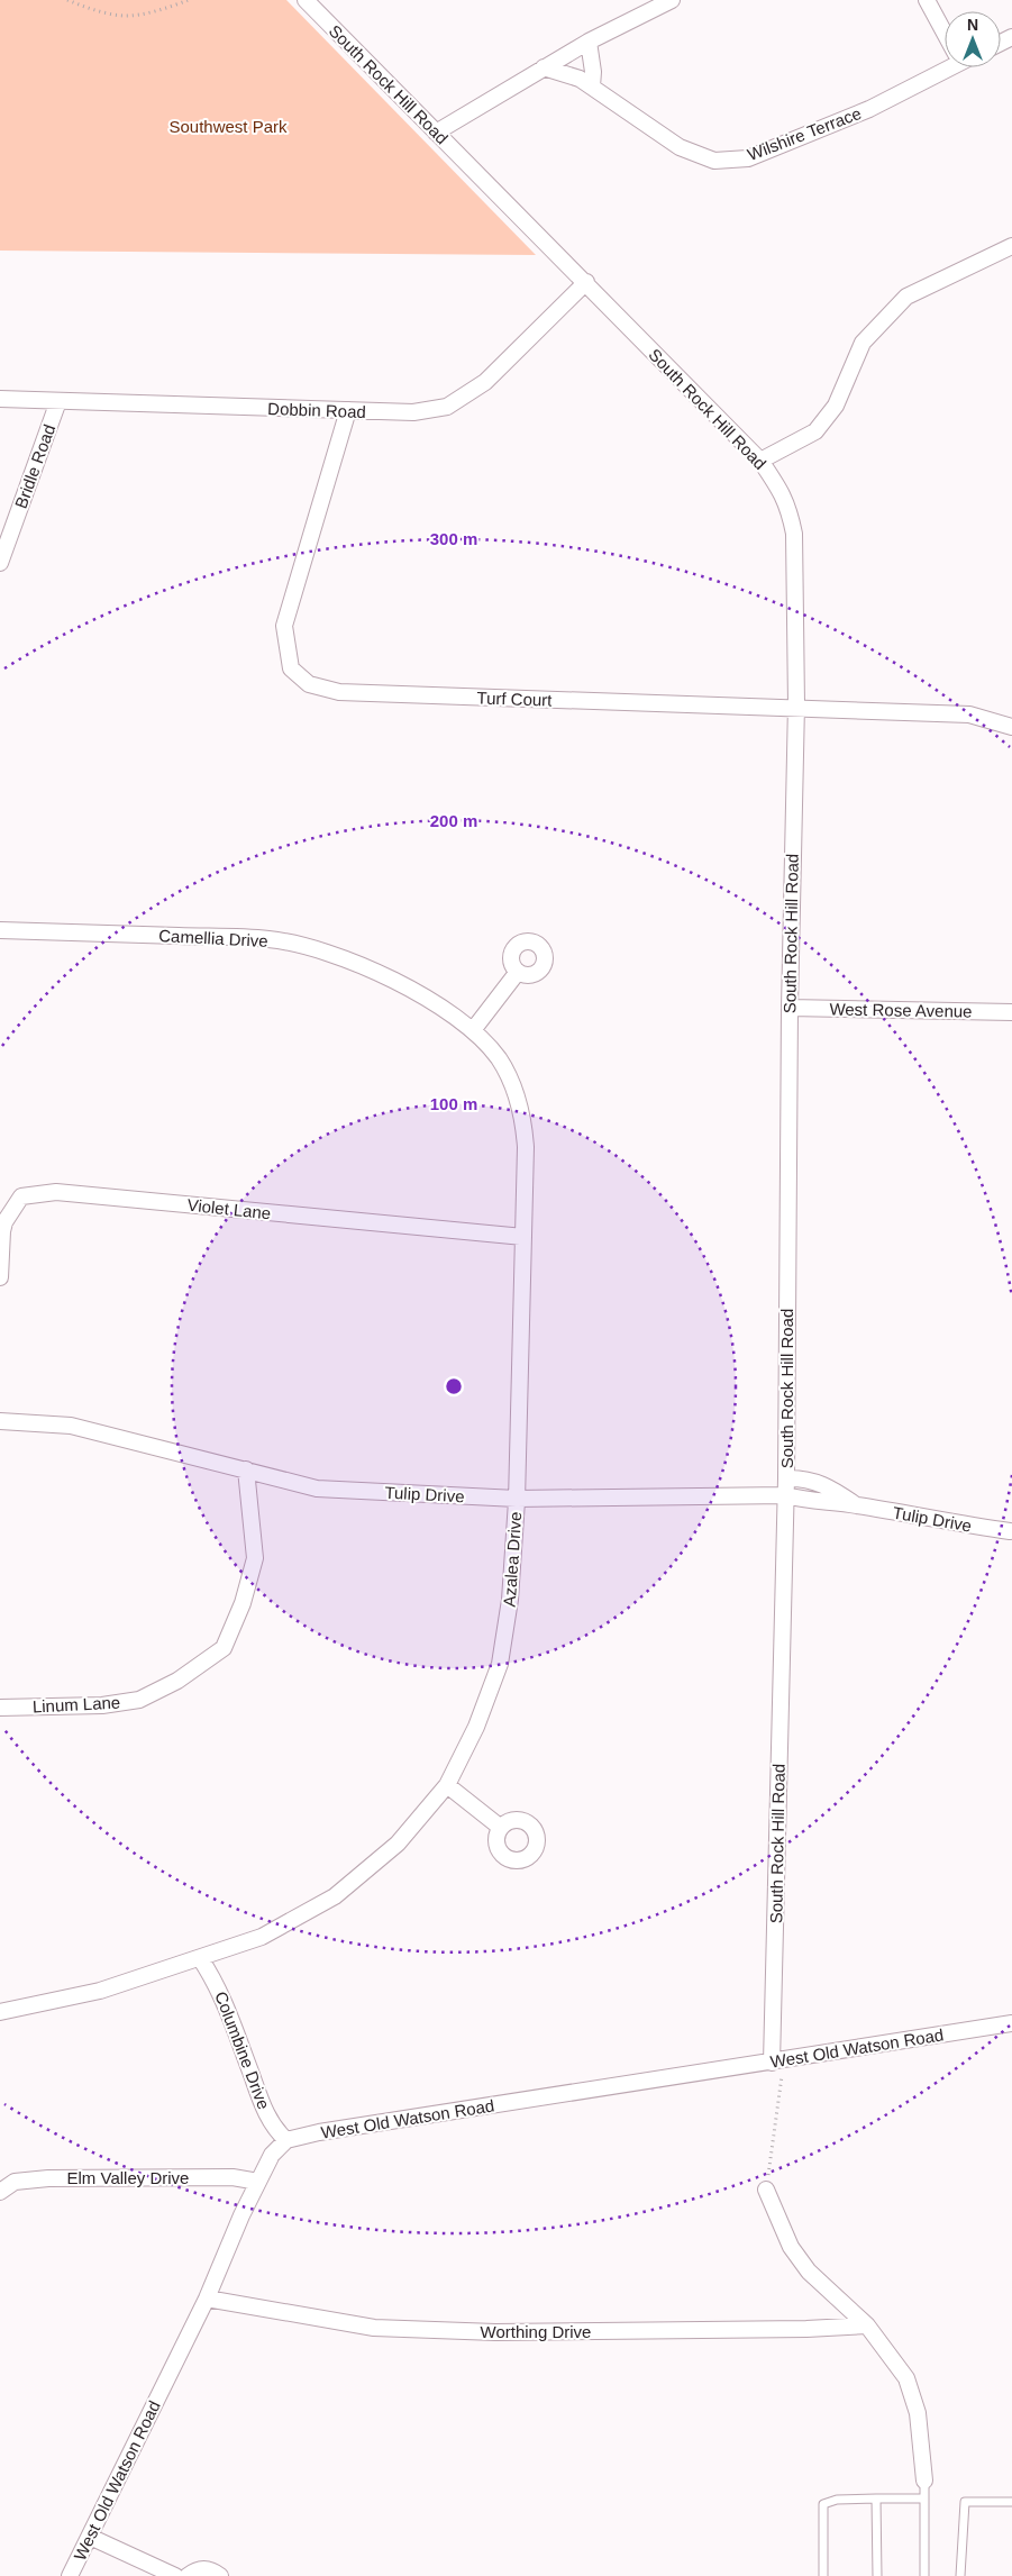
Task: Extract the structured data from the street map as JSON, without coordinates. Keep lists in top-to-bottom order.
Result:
{
  "streets": {
    "street": [
      "South Rock Hill Road",
      "Wilshire Terrace",
      "Dobbin Road",
      "Bridle Road",
      "Turf Court",
      "Camellia Drive",
      "West Rose Avenue",
      "Violet Lane",
      "Tulip Drive",
      "Azalea Drive",
      "Linum Lane",
      "West Old Watson Road",
      "Columbine Drive",
      "Elm Valley Drive",
      "Worthing Drive"
    ]
  },
  "crossings": [
    ["South Rock Hill Road", "Dobbin Road"],
    ["South Rock Hill Road", "Turf Court"],
    ["South Rock Hill Road", "West Rose Avenue"],
    ["South Rock Hill Road", "Tulip Drive"],
    ["South Rock Hill Road", "West Old Watson Road"],
    ["Dobbin Road", "Bridle Road"],
    ["Dobbin Road", "Turf Court"],
    ["Camellia Drive", "Azalea Drive"],
    ["Violet Lane", "Azalea Drive"],
    ["Tulip Drive", "Azalea Drive"],
    ["Tulip Drive", "Linum Lane"],
    ["Azalea Drive", "Columbine Drive"],
    ["West Old Watson Road", "Columbine Drive"],
    ["West Old Watson Road", "Elm Valley Drive"],
    ["West Old Watson Road", "Worthing Drive"]
  ],
  "parks": ["Southwest Park"],
  "north": "top",
  "rings": ["300 m", "200 m", "100 m"]
}
